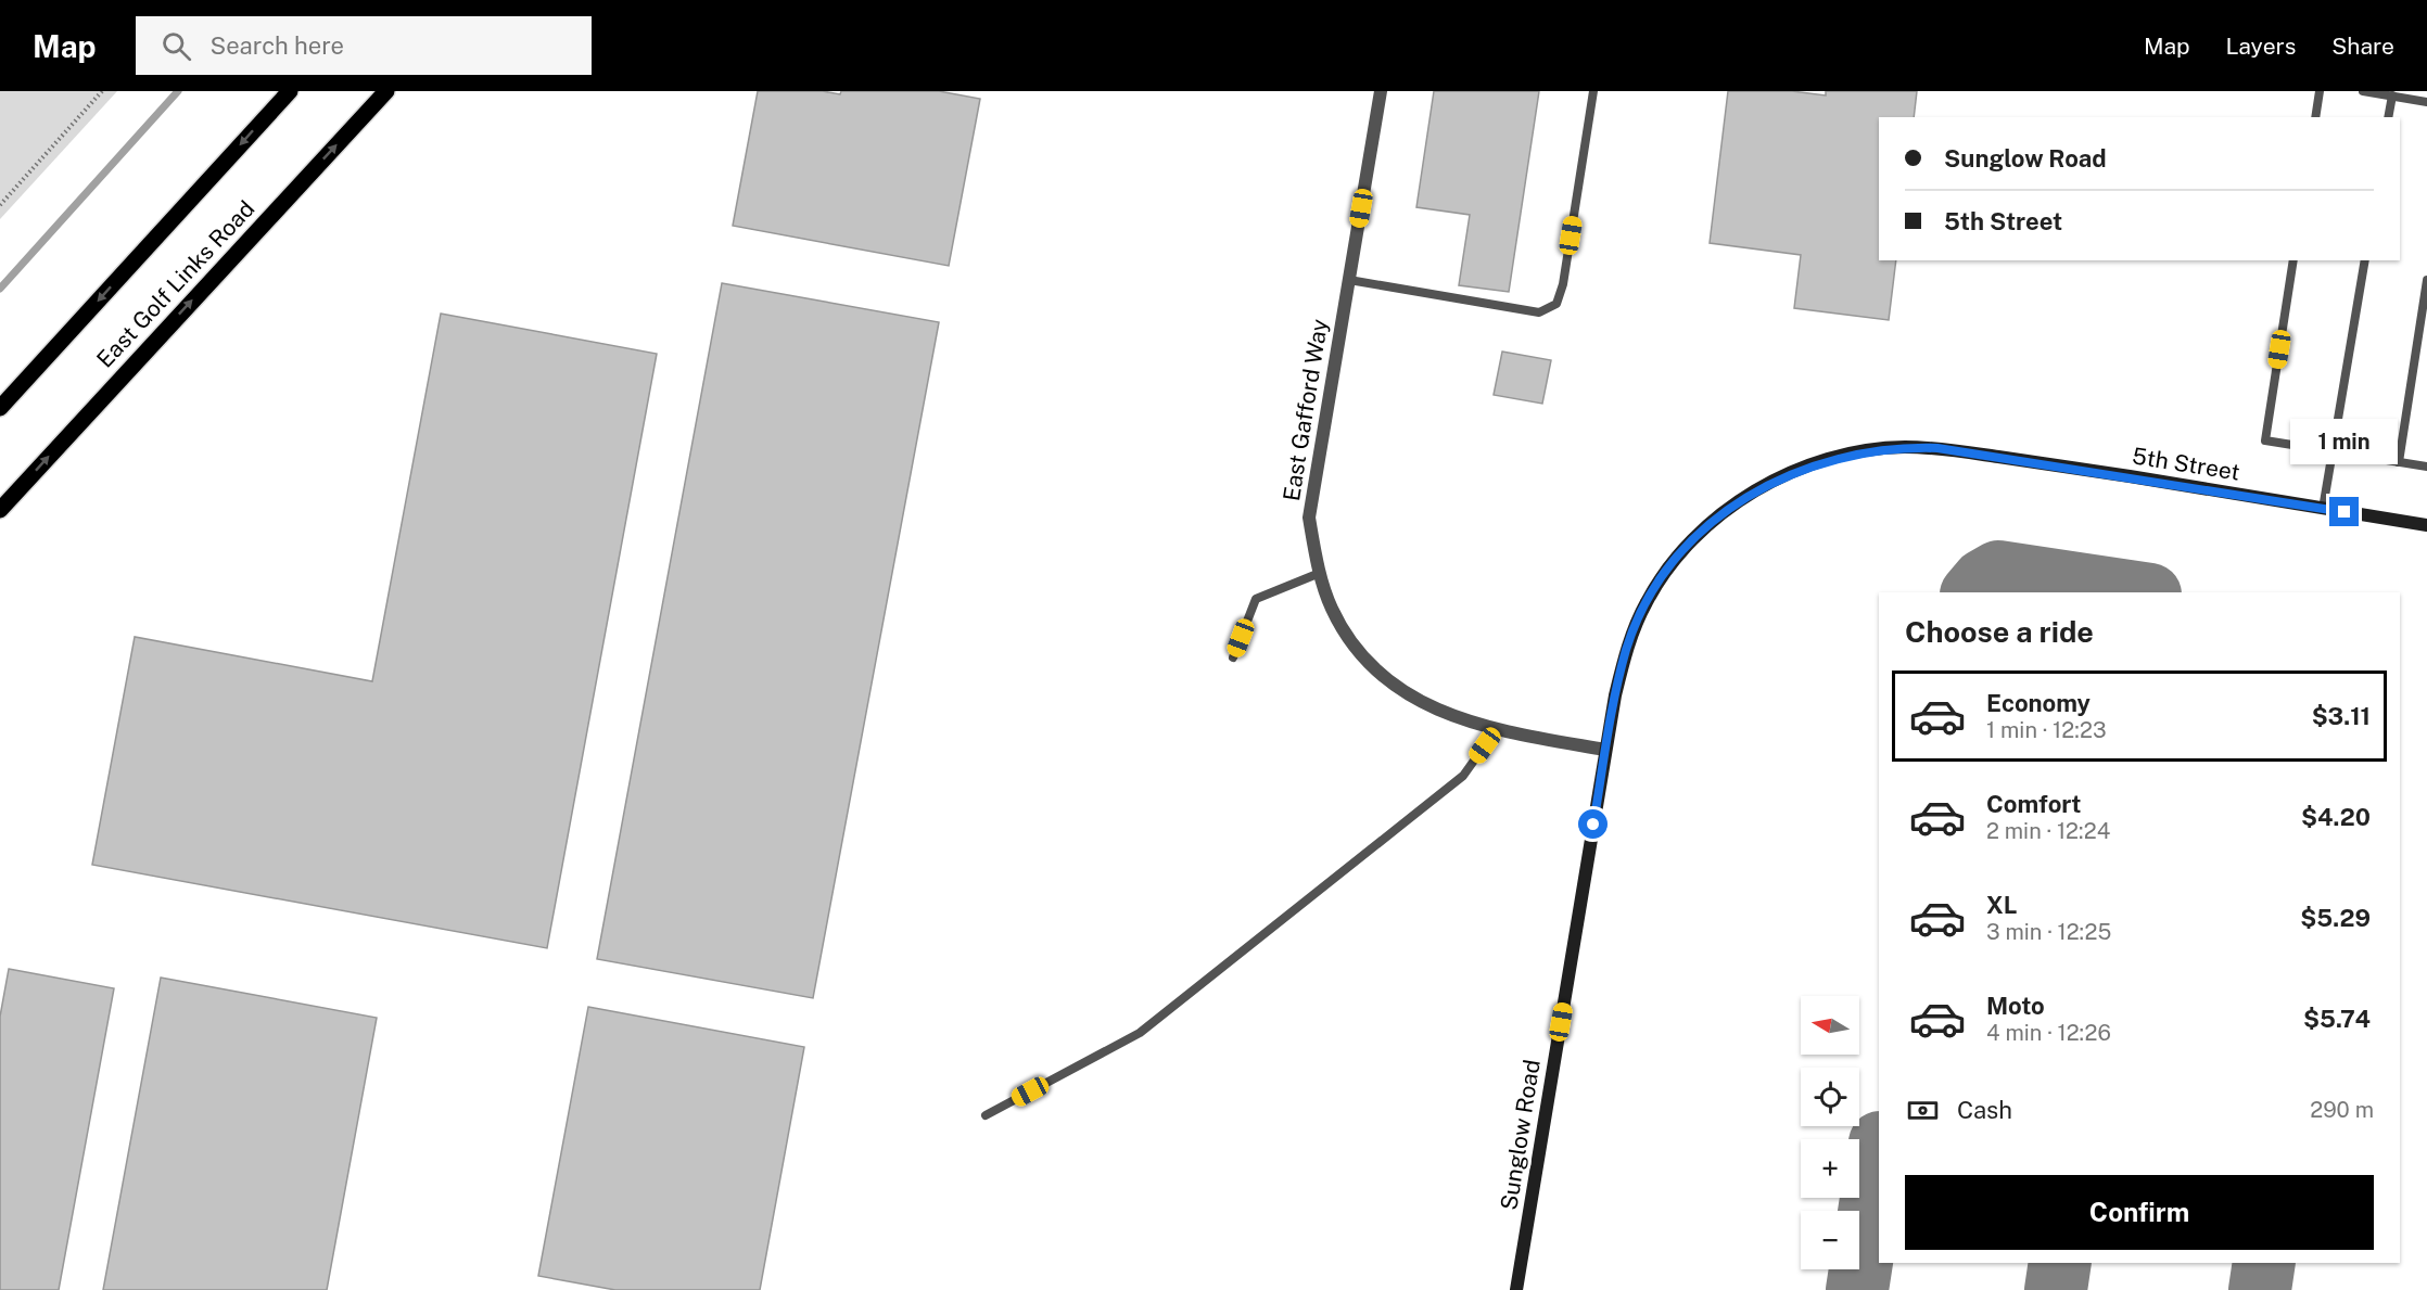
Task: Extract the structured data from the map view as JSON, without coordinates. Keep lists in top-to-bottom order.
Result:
{
  "streets": {
    "main road": ["East Golf Links Road"],
    "street": ["East Gafford Way", "5th Street", "Sunglow Road"]
  },
  "crossings": [
    ["East Gafford Way", "Sunglow Road"],
    ["5th Street", "Sunglow Road"]
  ],
  "north": "left",
  "page": {
    "header": "Map",
    "search": "Search here",
    "nav": ["Map", "Layers", "Share"],
    "banner": ["Sunglow Road", "5th Street"],
    "bubble": "1 min",
    "heading": "Choose a ride",
    "list": [
      {
        "name": "Economy",
        "note": "1 min · 12:23",
        "value": "$3.11"
      },
      {
        "name": "Comfort",
        "note": "2 min · 12:24",
        "value": "$4.20"
      },
      {
        "name": "XL",
        "note": "3 min · 12:25",
        "value": "$5.29"
      },
      {
        "name": "Moto",
        "note": "4 min · 12:26",
        "value": "$5.74"
      }
    ],
    "map_buttons": ["+", "−"],
    "pay": ["Cash", "290 m"],
    "buttons": "Confirm"
  }
}
